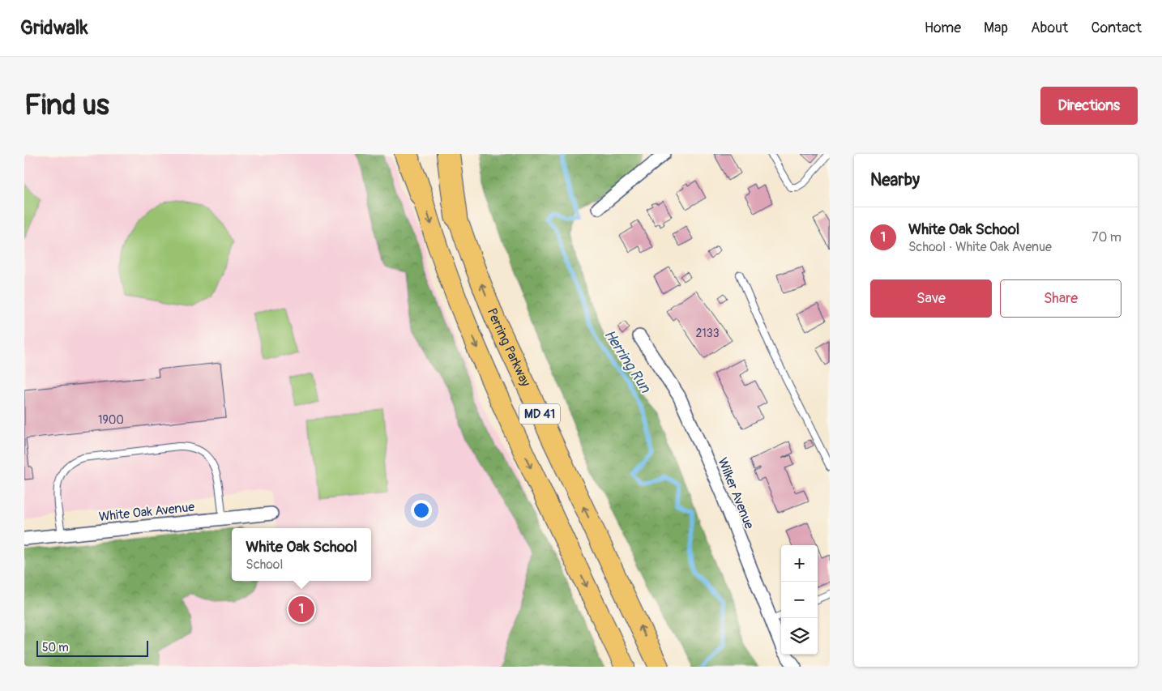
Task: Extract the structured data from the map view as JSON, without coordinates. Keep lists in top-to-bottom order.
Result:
{
  "streets": {
    "main road": ["Perring Parkway", "MD 41"],
    "street": ["Wilker Avenue", "White Oak Avenue"]
  },
  "water": ["Herring Run"],
  "house_numbers": ["2133", "1900"],
  "scale_bar": "50 m",
  "page": {
    "header": "Gridwalk",
    "nav": [
      "Home",
      "Map",
      "About",
      "Contact"
    ],
    "buttons": [
      "Directions",
      ["Save", "Share"]
    ],
    "title": "Find us",
    "heading": "Nearby",
    "list": [
      {
        "mark": "1",
        "name": "White Oak School",
        "note": "School · White Oak Avenue",
        "value": "70 m"
      }
    ],
    "popup": ["White Oak School", "School"],
    "map_buttons": ["+", "−"],
    "pins": "1",
    "scale": "50 m"
  }
}
